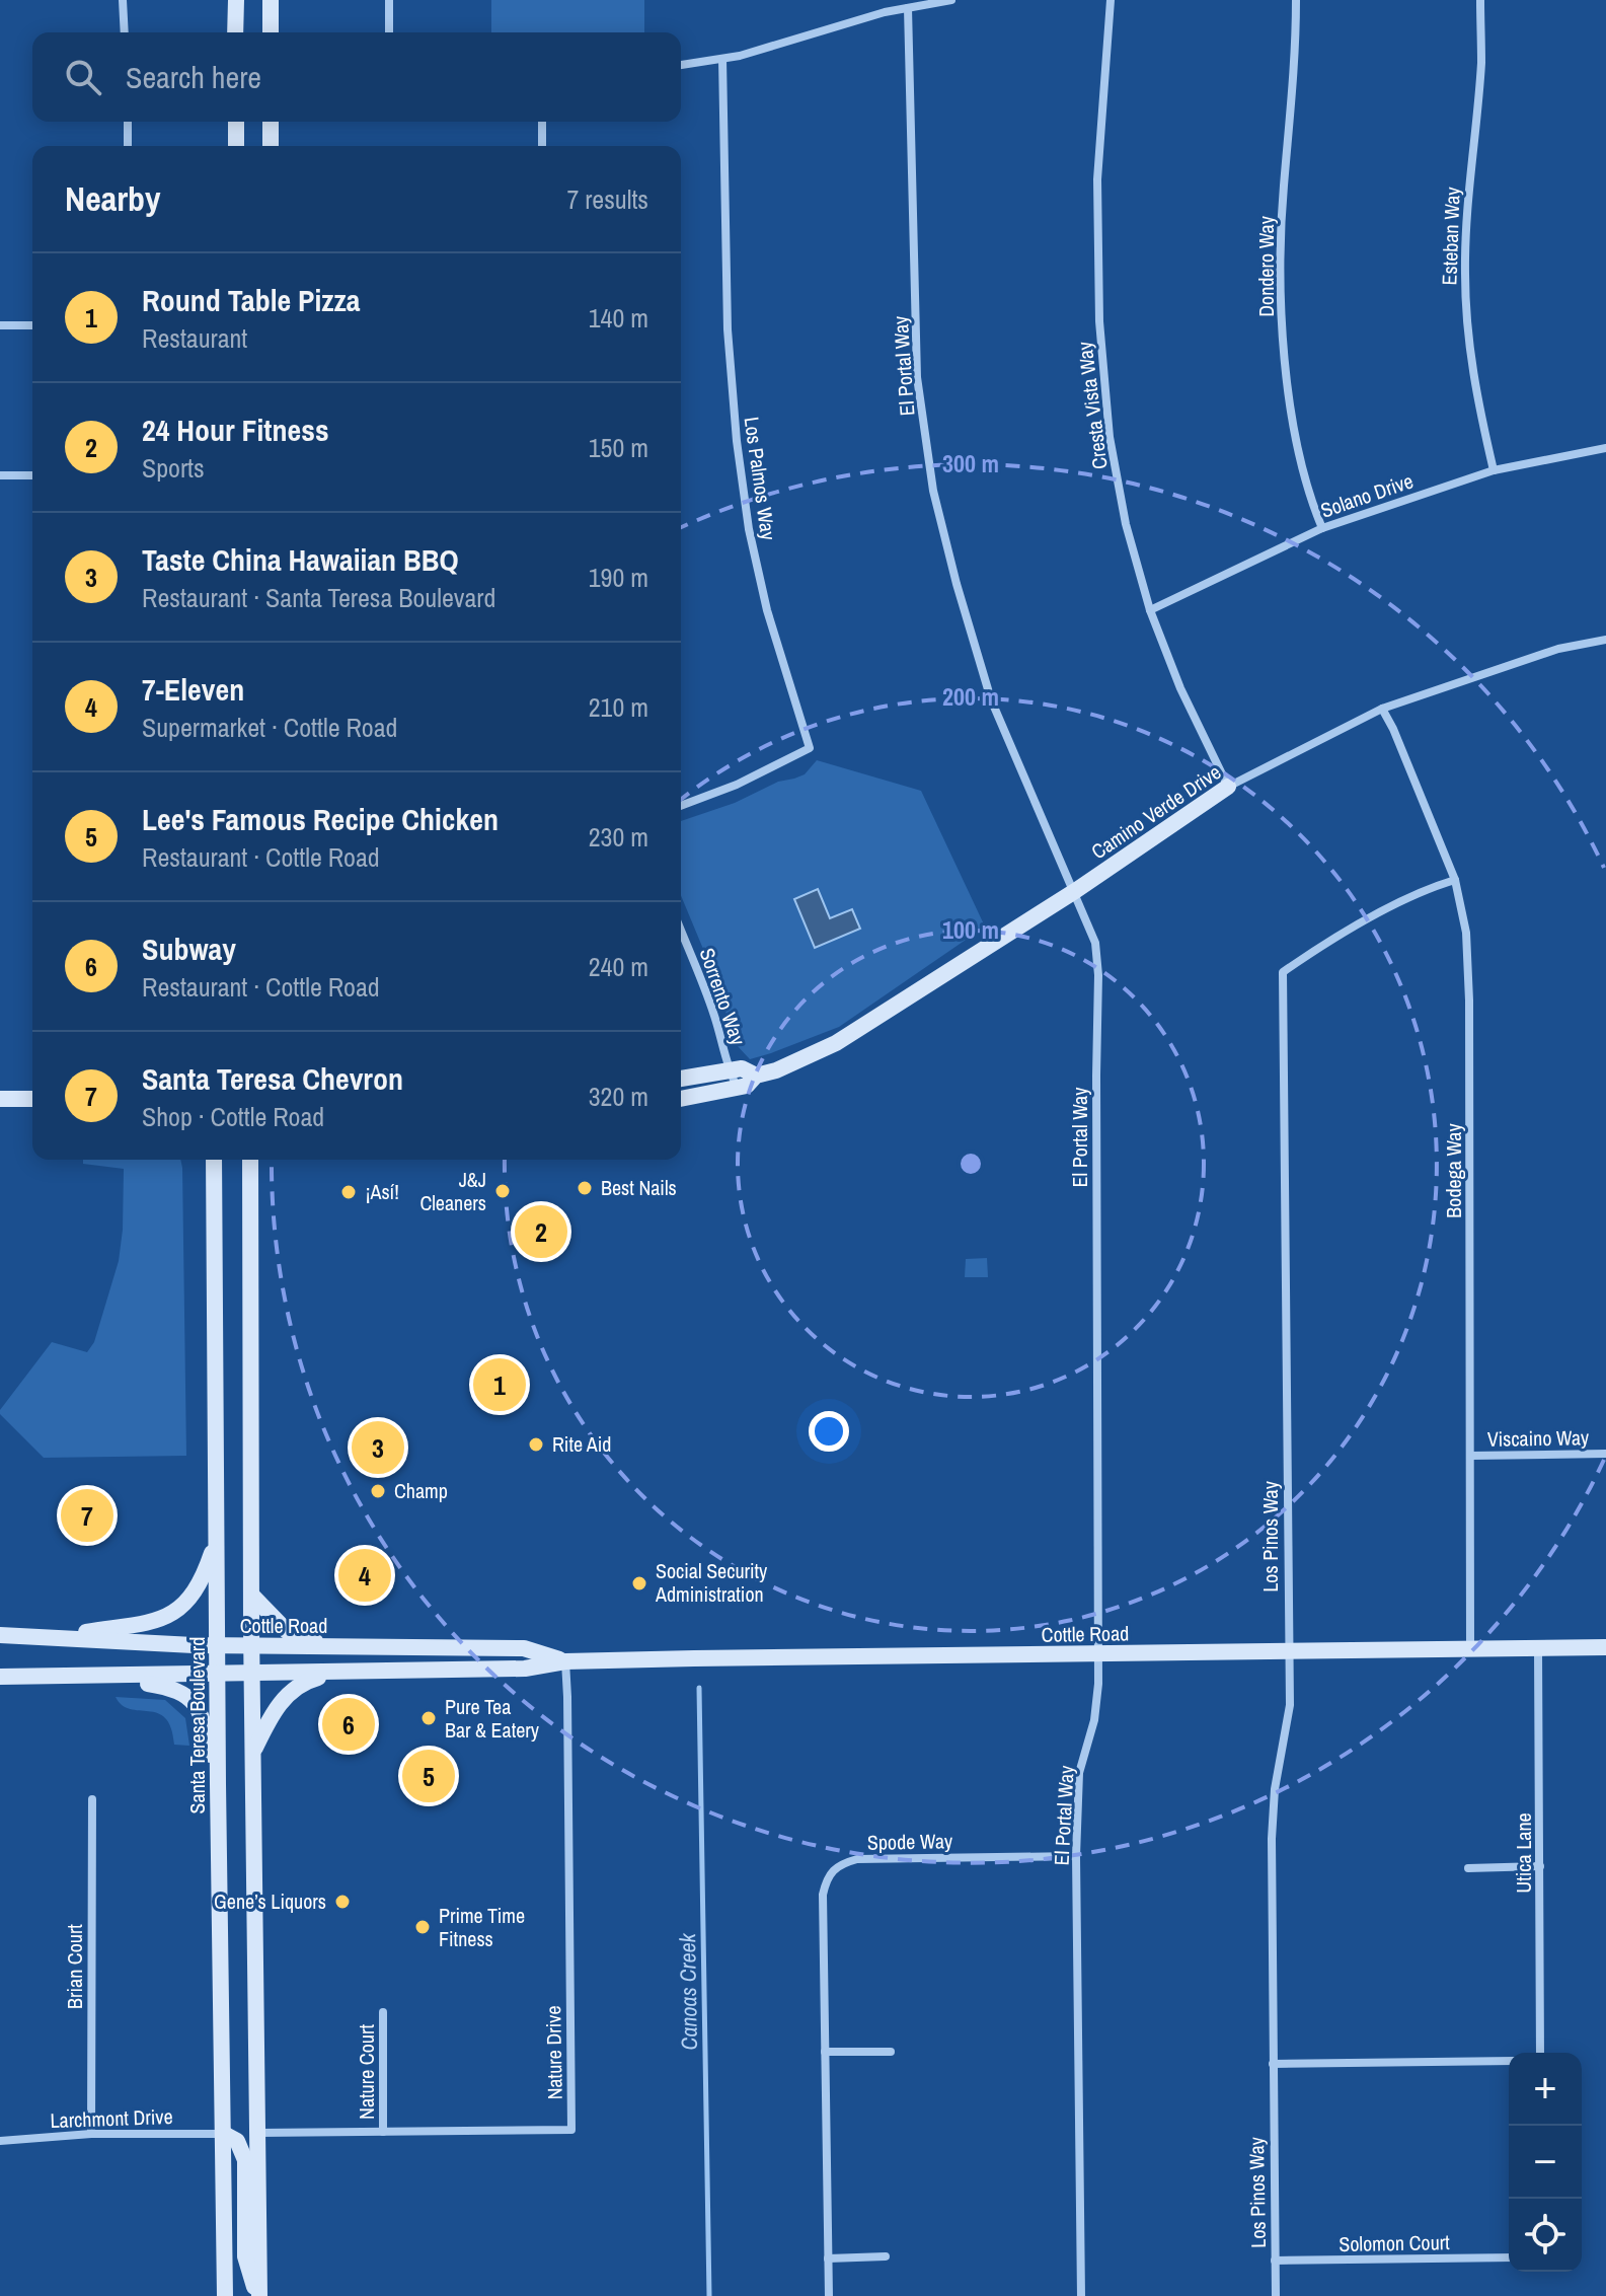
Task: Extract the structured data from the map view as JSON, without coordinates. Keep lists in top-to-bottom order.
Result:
{
  "streets": {
    "main road": ["Camino Verde Drive", "Cottle Road", "Santa Teresa Boulevard"],
    "street": [
      "Esteban Way",
      "Dondero Way",
      "El Portal Way",
      "Cresta Vista Way",
      "Los Palmos Way",
      "Solano Drive",
      "Sorrento Way",
      "Bodega Way",
      "Viscaino Way",
      "Los Pinos Way",
      "Spode Way",
      "Utica Lane",
      "Brian Court",
      "Nature Drive",
      "Nature Court",
      "Larchmont Drive",
      "Solomon Court"
    ]
  },
  "crossings": [
    ["Esteban Way", "Solano Drive"],
    ["Dondero Way", "Solano Drive"],
    ["El Portal Way", "Camino Verde Drive"],
    ["El Portal Way", "Cottle Road"],
    ["El Portal Way", "Spode Way"],
    ["Cresta Vista Way", "Solano Drive"],
    ["Cresta Vista Way", "Camino Verde Drive"],
    ["Camino Verde Drive", "Sorrento Way"],
    ["Camino Verde Drive", "Bodega Way"],
    ["Bodega Way", "Viscaino Way"],
    ["Bodega Way", "Los Pinos Way"],
    ["Bodega Way", "Cottle Road"],
    ["Los Pinos Way", "Cottle Road"],
    ["Los Pinos Way", "Solomon Court"],
    ["Cottle Road", "Santa Teresa Boulevard"],
    ["Cottle Road", "Utica Lane"],
    ["Cottle Road", "Nature Drive"],
    ["Santa Teresa Boulevard", "Larchmont Drive"],
    ["Brian Court", "Larchmont Drive"],
    ["Nature Drive", "Nature Court"]
  ],
  "water": ["Canoas Creek"],
  "places": [
    "Best Nails",
    "J&J Cleaners",
    "¡Así!",
    "Rite Aid",
    "Champ",
    "Social Security Administration",
    "Pure Tea Bar & Eatery",
    "Gene’s Liquors",
    "Prime Time Fitness"
  ],
  "page": {
    "search": "Search here",
    "heading": ["Nearby", "7 results"],
    "list": [
      {
        "mark": "1",
        "name": "Round Table Pizza",
        "note": "Restaurant",
        "value": "140 m"
      },
      {
        "mark": "2",
        "name": "24 Hour Fitness",
        "note": "Sports",
        "value": "150 m"
      },
      {
        "mark": "3",
        "name": "Taste China Hawaiian BBQ",
        "note": "Restaurant · Santa Teresa Boulevard",
        "value": "190 m"
      },
      {
        "mark": "4",
        "name": "7-Eleven",
        "note": "Supermarket · Cottle Road",
        "value": "210 m"
      },
      {
        "mark": "5",
        "name": "Lee's Famous Recipe Chicken",
        "note": "Restaurant · Cottle Road",
        "value": "230 m"
      },
      {
        "mark": "6",
        "name": "Subway",
        "note": "Restaurant · Cottle Road",
        "value": "240 m"
      },
      {
        "mark": "7",
        "name": "Santa Teresa Chevron",
        "note": "Shop · Cottle Road",
        "value": "320 m"
      }
    ],
    "pins": [
      "2",
      "1",
      "3",
      "7",
      "4",
      "6",
      "5"
    ],
    "map_buttons": ["+", "−"]
  },
  "rings": ["300 m", "200 m", "100 m"]
}
